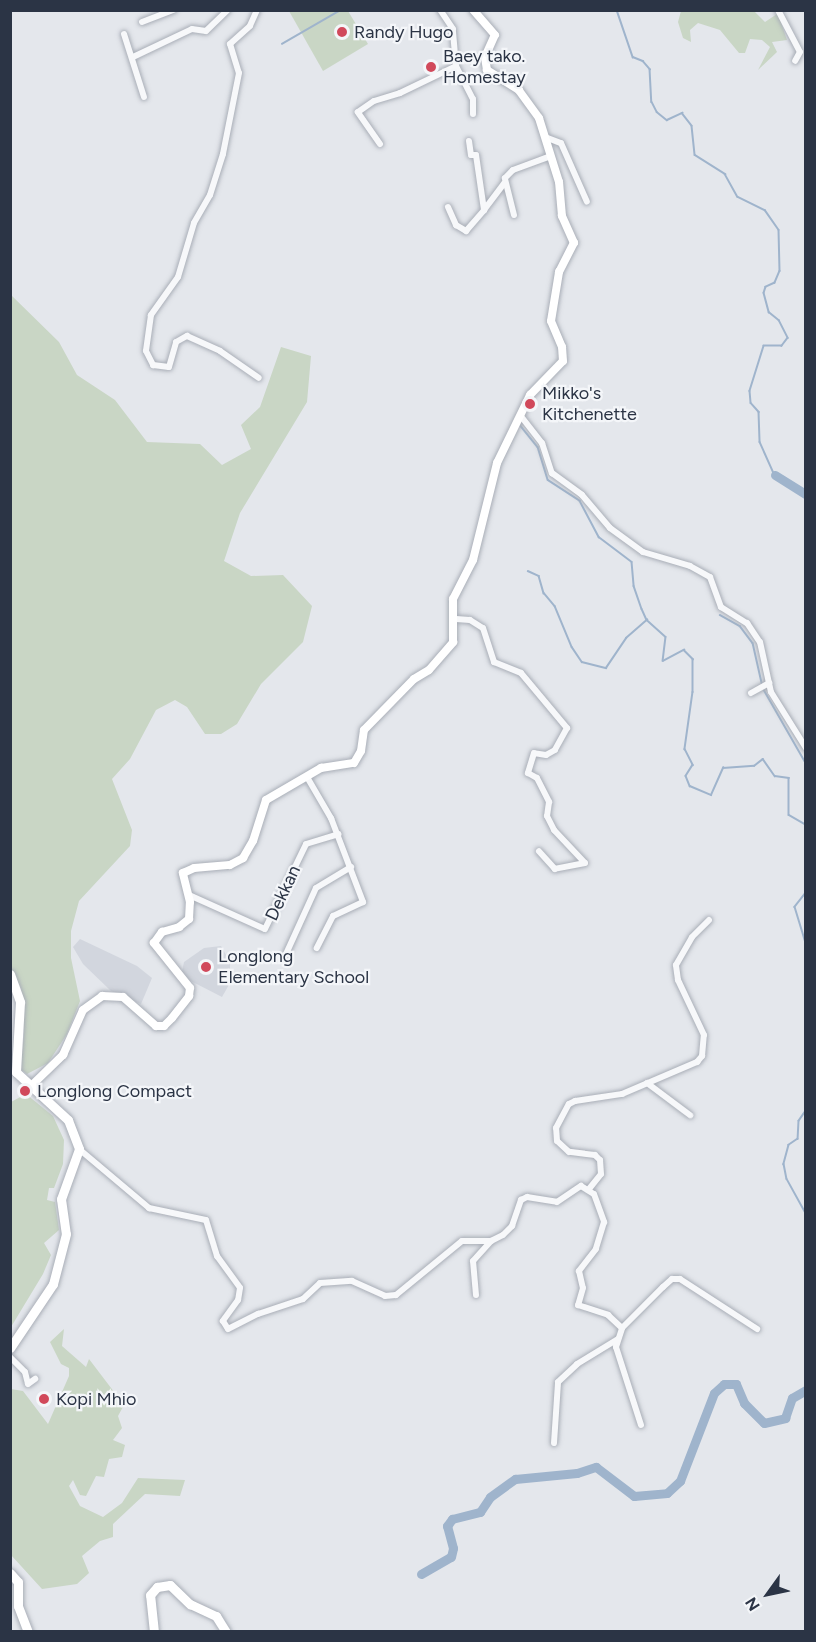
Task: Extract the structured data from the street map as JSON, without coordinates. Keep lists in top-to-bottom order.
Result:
{
  "streets": {
    "street": ["Dekkan"]
  },
  "places": [
    "Randy Hugo",
    "Baey tako. Homestay",
    "Mikko's Kitchenette",
    "Longlong Elementary School",
    "Longlong Compact",
    "Kopi Mhio"
  ],
  "north": "bottom left"
}
